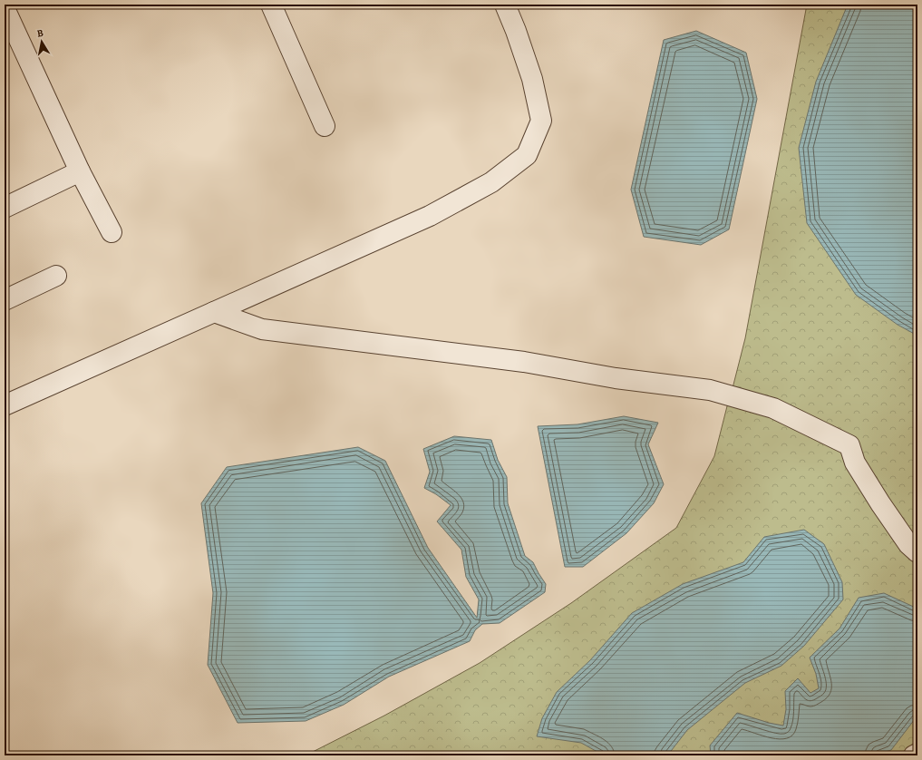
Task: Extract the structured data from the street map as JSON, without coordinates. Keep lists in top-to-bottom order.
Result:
{
  "north": "top"
}
